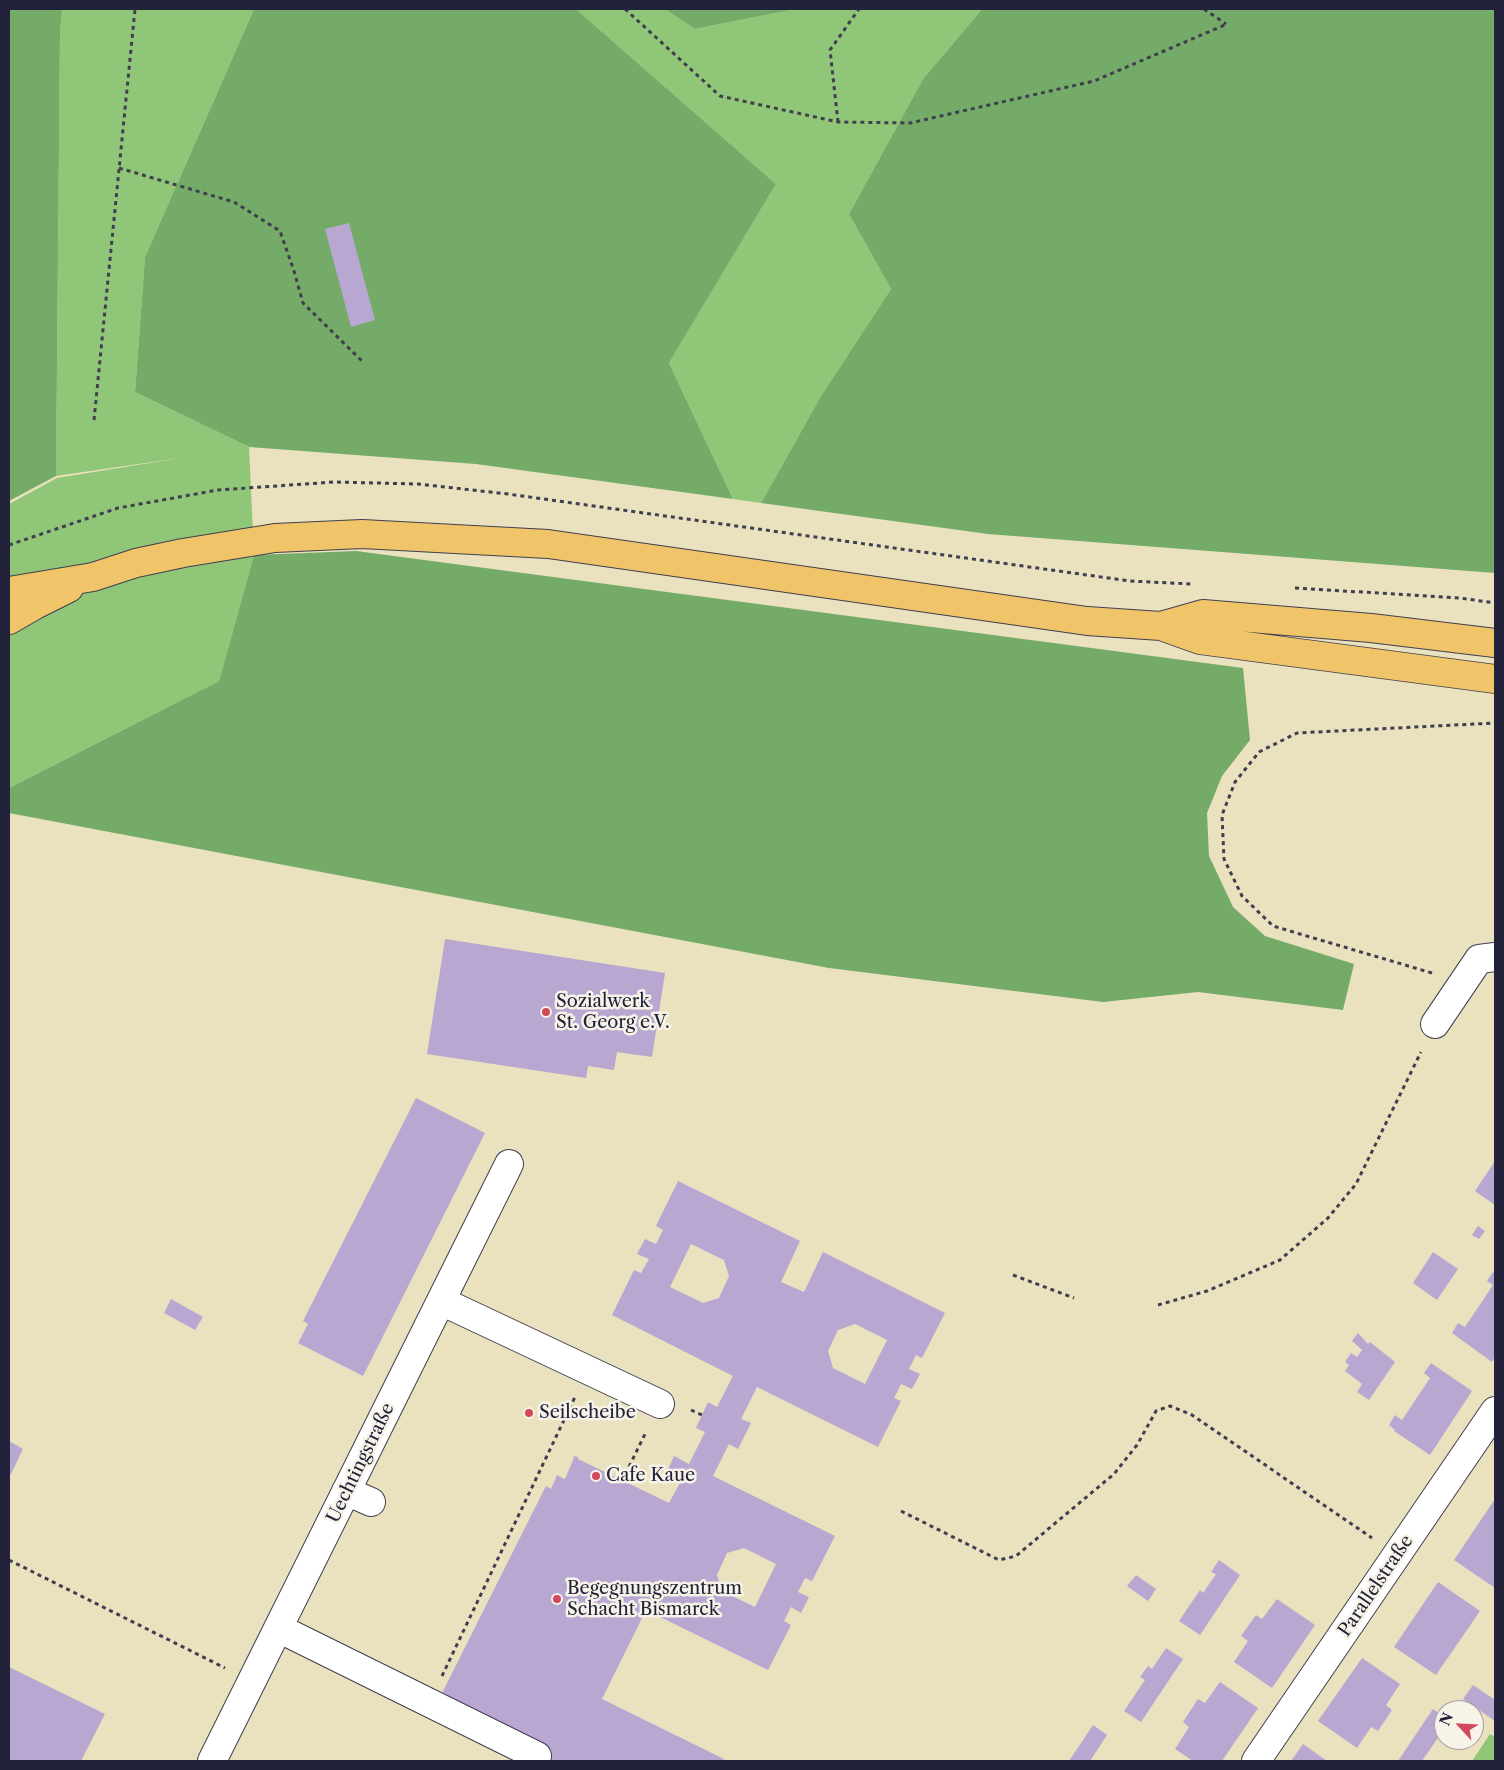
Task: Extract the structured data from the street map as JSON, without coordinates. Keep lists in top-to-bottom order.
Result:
{
  "streets": {
    "street": ["Uechtingstraße", "Parallelstraße"]
  },
  "places": [
    "Sozialwerk St. Georg e.V.",
    "Seilscheibe",
    "Cafe Kaue",
    "Begegnungszentrum Schacht Bismarck"
  ],
  "north": "top left"
}
